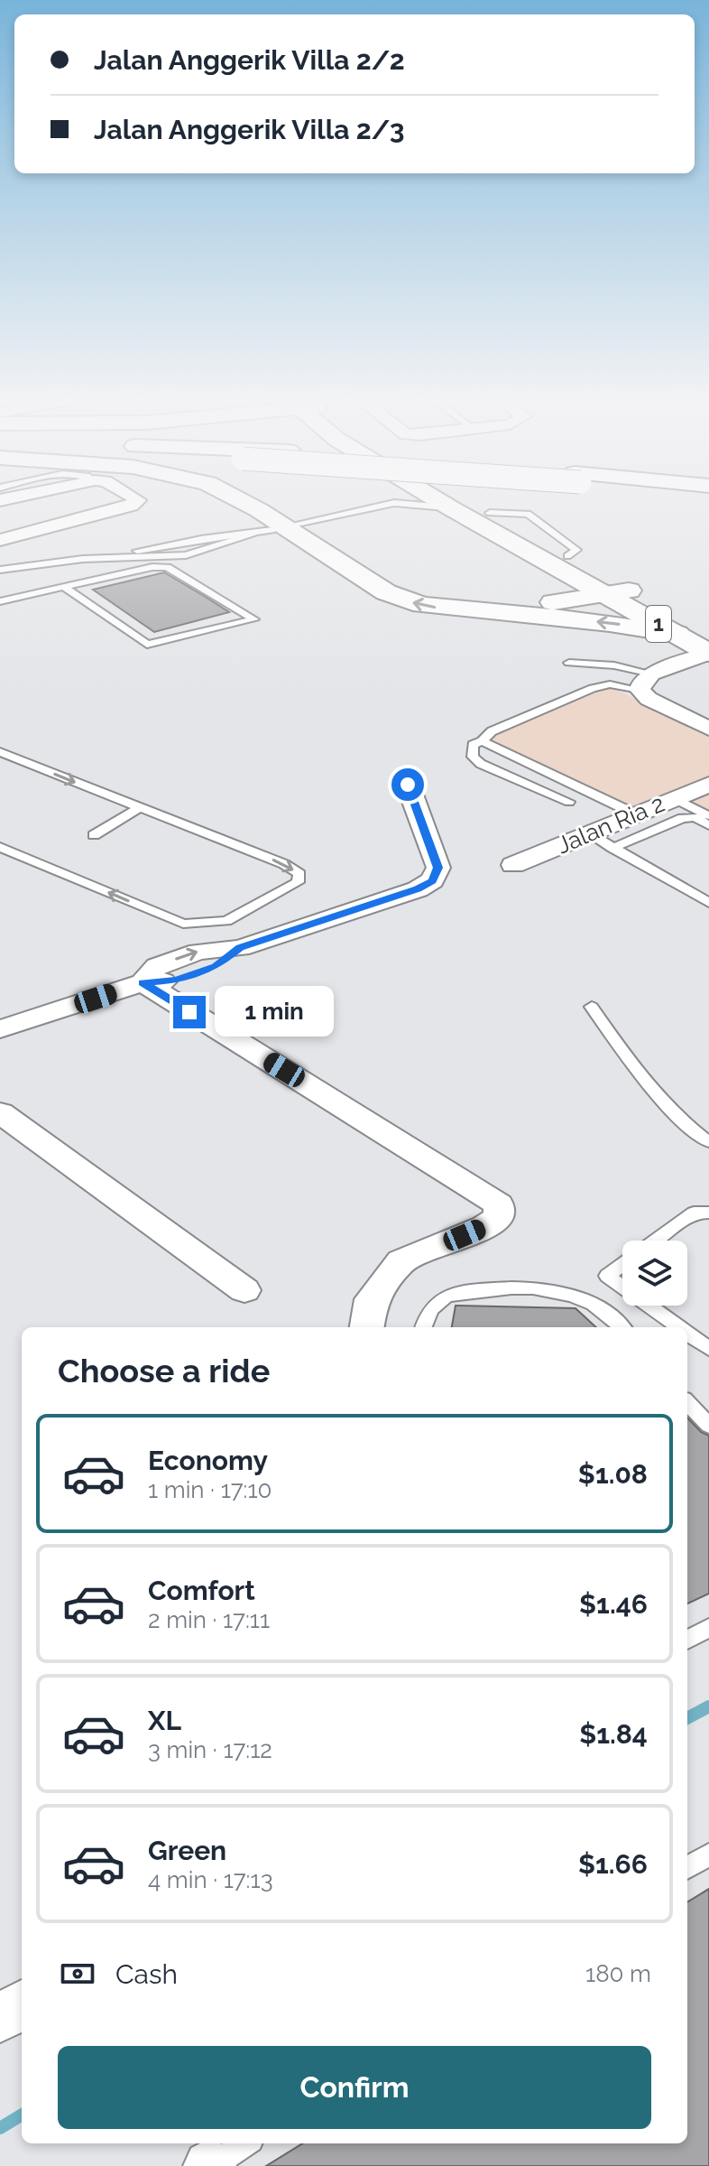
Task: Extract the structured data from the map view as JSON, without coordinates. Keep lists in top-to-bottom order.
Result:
{
  "streets": {
    "main road": ["1"],
    "street": ["Jalan Ria 2"]
  },
  "page": {
    "banner": ["Jalan Anggerik Villa 2/2", "Jalan Anggerik Villa 2/3"],
    "bubble": "1 min",
    "heading": "Choose a ride",
    "list": [
      {
        "name": "Economy",
        "note": "1 min · 17:10",
        "value": "$1.08"
      },
      {
        "name": "Comfort",
        "note": "2 min · 17:11",
        "value": "$1.46"
      },
      {
        "name": "XL",
        "note": "3 min · 17:12",
        "value": "$1.84"
      },
      {
        "name": "Green",
        "note": "4 min · 17:13",
        "value": "$1.66"
      }
    ],
    "pay": ["Cash", "180 m"],
    "buttons": "Confirm"
  }
}
